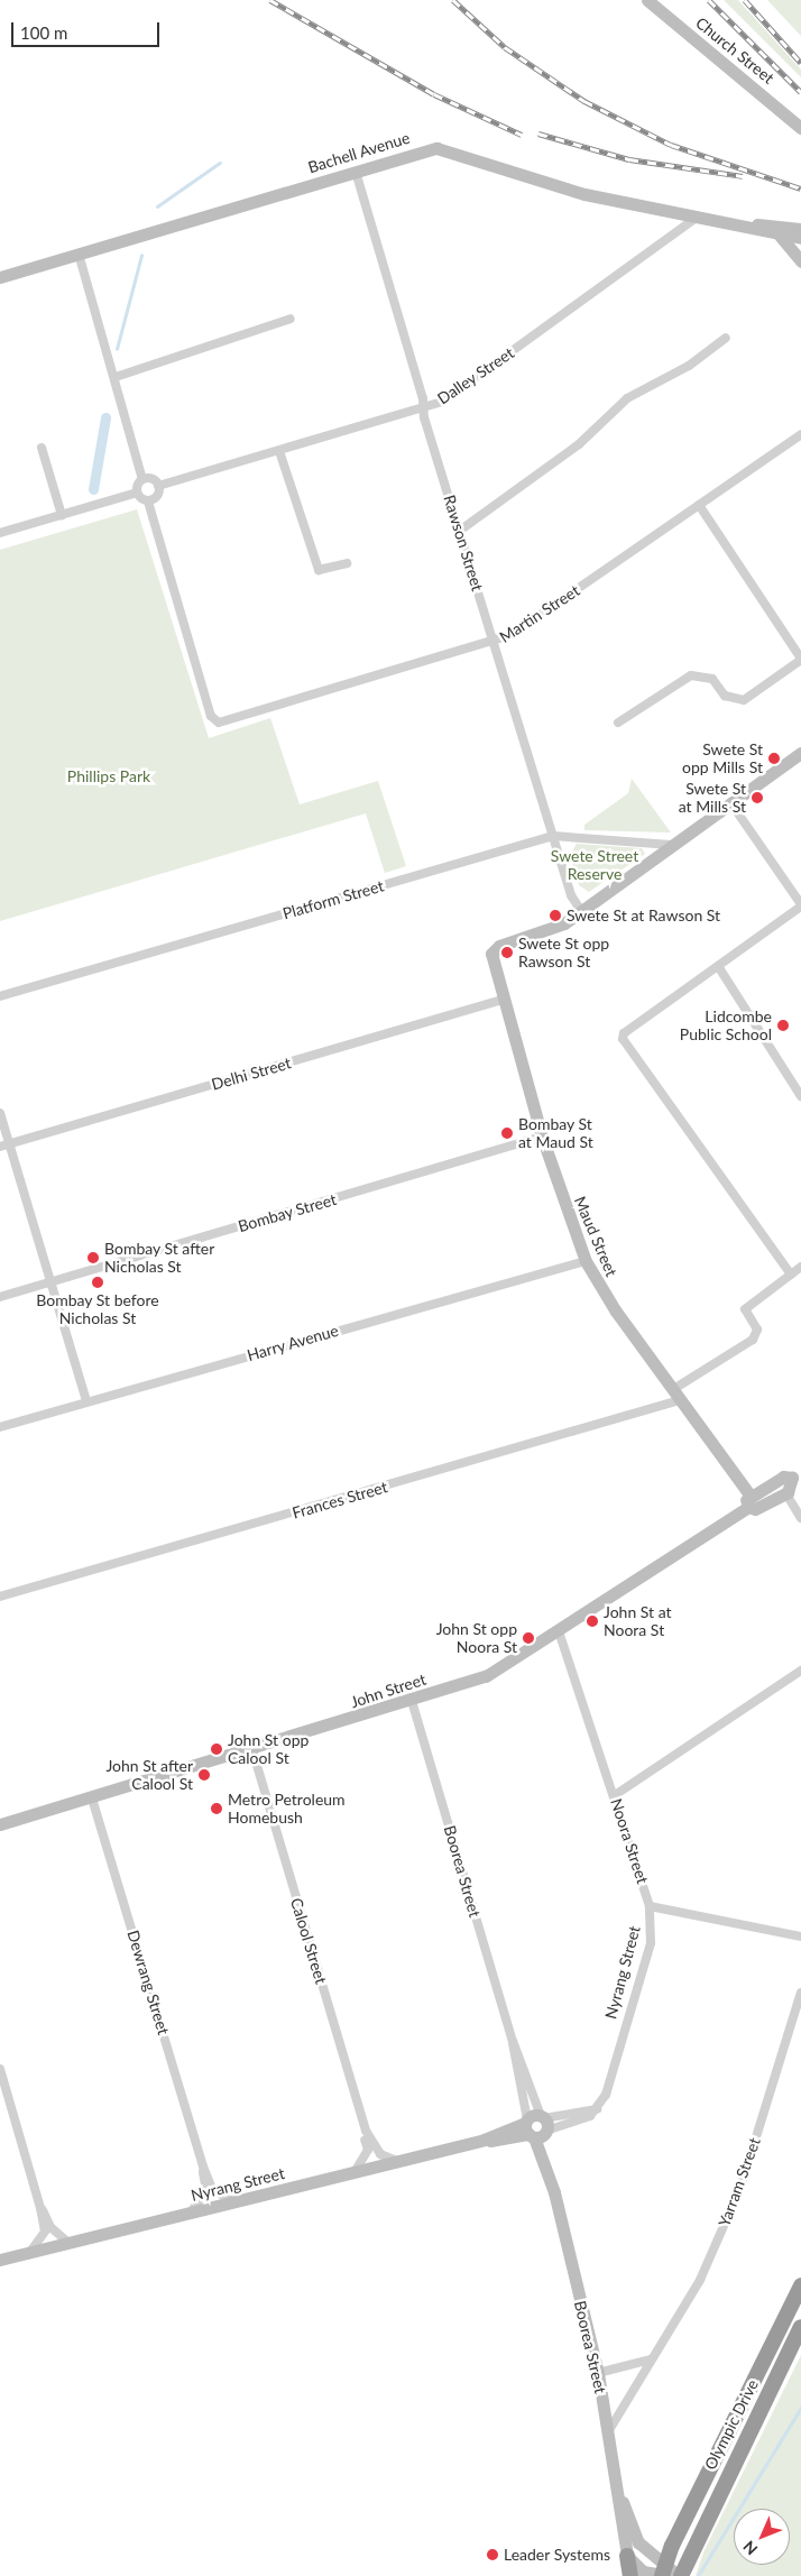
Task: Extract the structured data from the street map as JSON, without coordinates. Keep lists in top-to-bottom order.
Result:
{
  "streets": {
    "highway": ["Boorea Street", "Olympic Drive"],
    "street": [
      "Church Street",
      "Bachell Avenue",
      "Dalley Street",
      "Rawson Street",
      "Martin Street",
      "Platform Street",
      "Delhi Street",
      "Bombay Street",
      "Maud Street",
      "Harry Avenue",
      "Frances Street",
      "John Street",
      "Noora Street",
      "Calool Street",
      "Nyrang Street",
      "Dewrang Street",
      "Yarram Street"
    ]
  },
  "crossings": [
    ["Bachell Avenue", "Dalley Street"],
    ["Bachell Avenue", "Rawson Street"],
    ["Dalley Street", "Rawson Street"],
    ["Dalley Street", "Martin Street"],
    ["Rawson Street", "Martin Street"],
    ["Rawson Street", "Platform Street"],
    ["Rawson Street", "Maud Street"],
    ["Delhi Street", "Maud Street"],
    ["Bombay Street", "Maud Street"],
    ["Maud Street", "Harry Avenue"],
    ["Maud Street", "Frances Street"],
    ["Maud Street", "John Street"],
    ["John Street", "Noora Street"],
    ["John Street", "Boorea Street"],
    ["John Street", "Calool Street"],
    ["John Street", "Dewrang Street"],
    ["Noora Street", "Nyrang Street"],
    ["Boorea Street", "Nyrang Street"],
    ["Boorea Street", "Yarram Street"],
    ["Boorea Street", "Olympic Drive"],
    ["Calool Street", "Nyrang Street"],
    ["Nyrang Street", "Dewrang Street"]
  ],
  "parks": ["Phillips Park", "Swete Street Reserve"],
  "places": [
    "Swete St opp Mills St",
    "Swete St at Mills St",
    "Swete St at Rawson St",
    "Swete St opp Rawson St",
    "Lidcombe Public School",
    "Bombay St at Maud St",
    "Bombay St after Nicholas St",
    "Bombay St before Nicholas St",
    "John St at Noora St",
    "John St opp Noora St",
    "John St opp Calool St",
    "John St after Calool St",
    "Metro Petroleum Homebush",
    "Leader Systems"
  ],
  "scale_bar": "100 m",
  "north": "bottom left"
}
